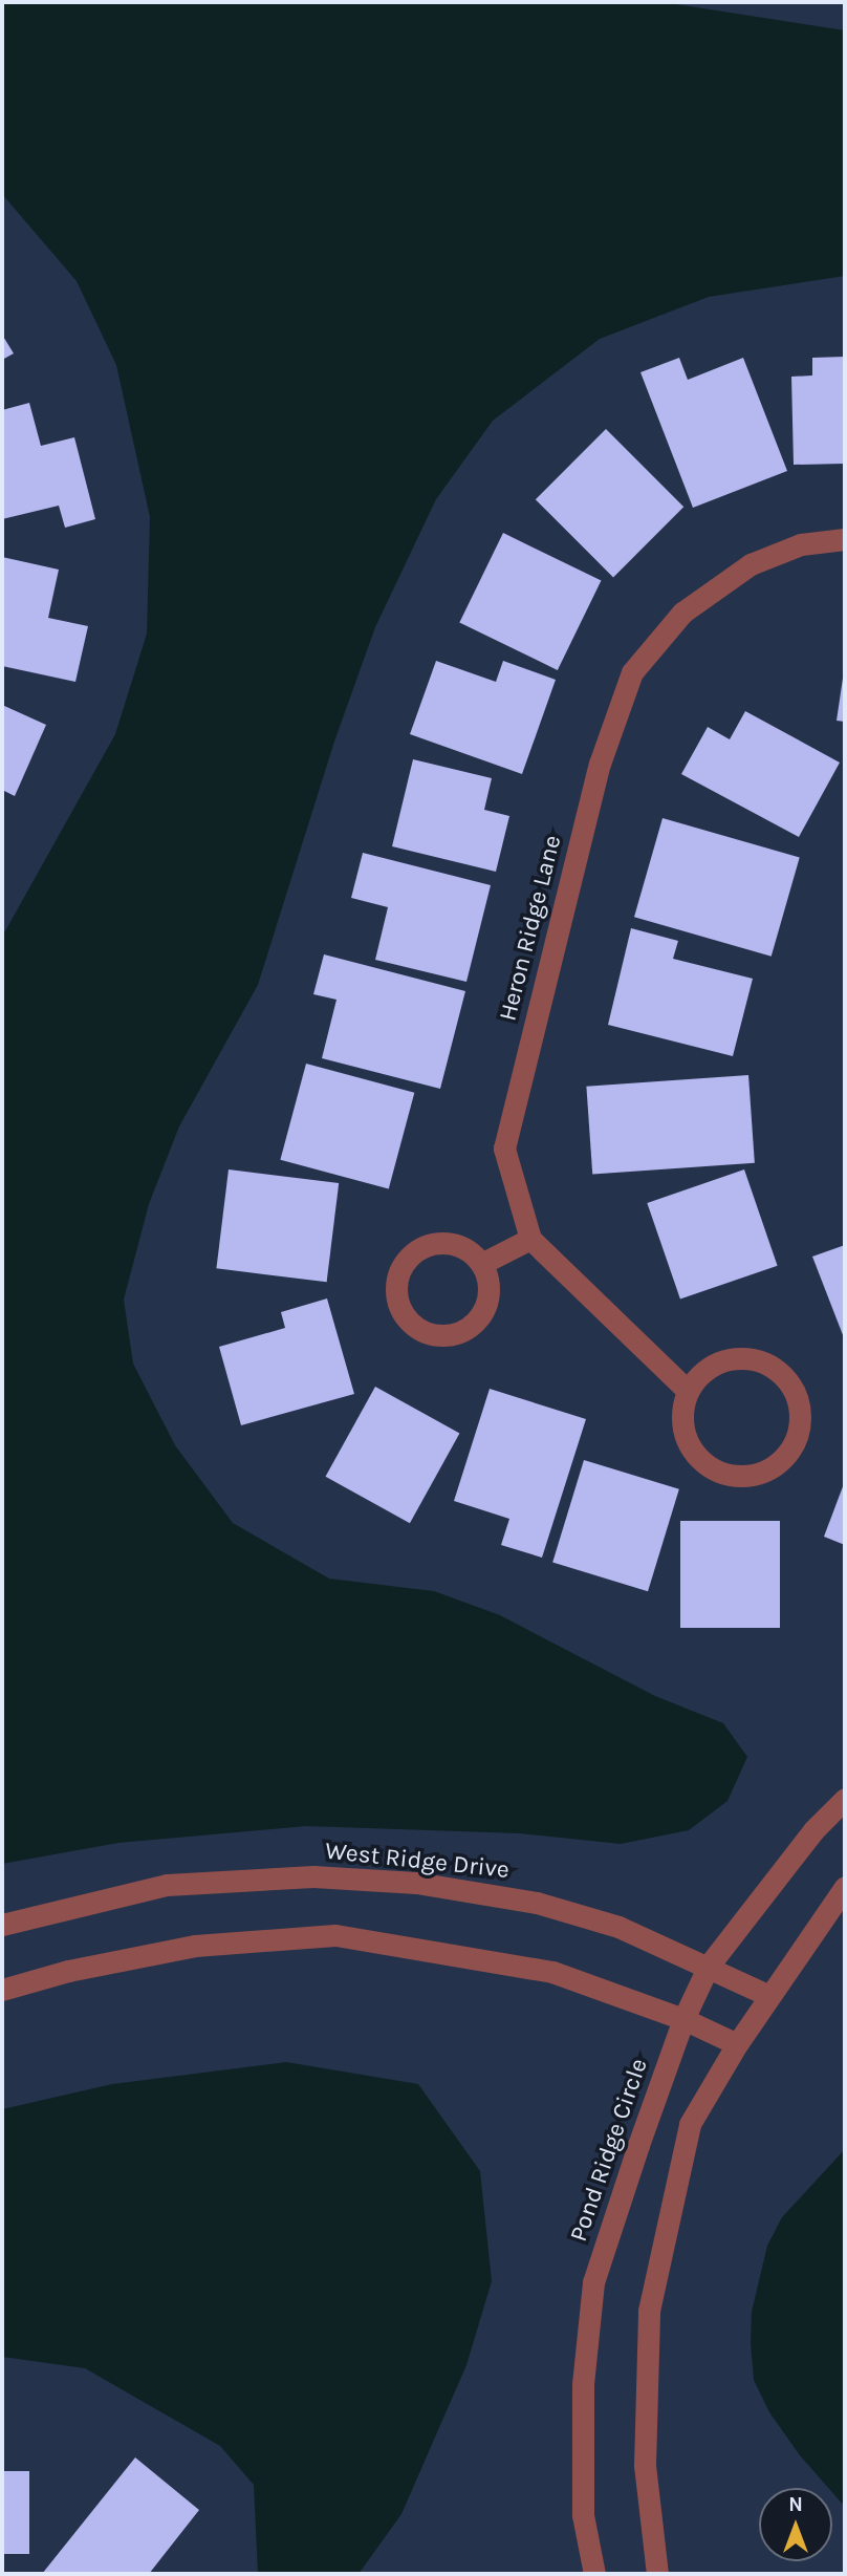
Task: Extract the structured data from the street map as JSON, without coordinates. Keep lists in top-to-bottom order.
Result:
{
  "streets": {
    "street": ["Heron Ridge Lane", "West Ridge Drive", "Pond Ridge Circle"]
  },
  "crossings": [
    ["West Ridge Drive", "Pond Ridge Circle"]
  ],
  "north": "top"
}
